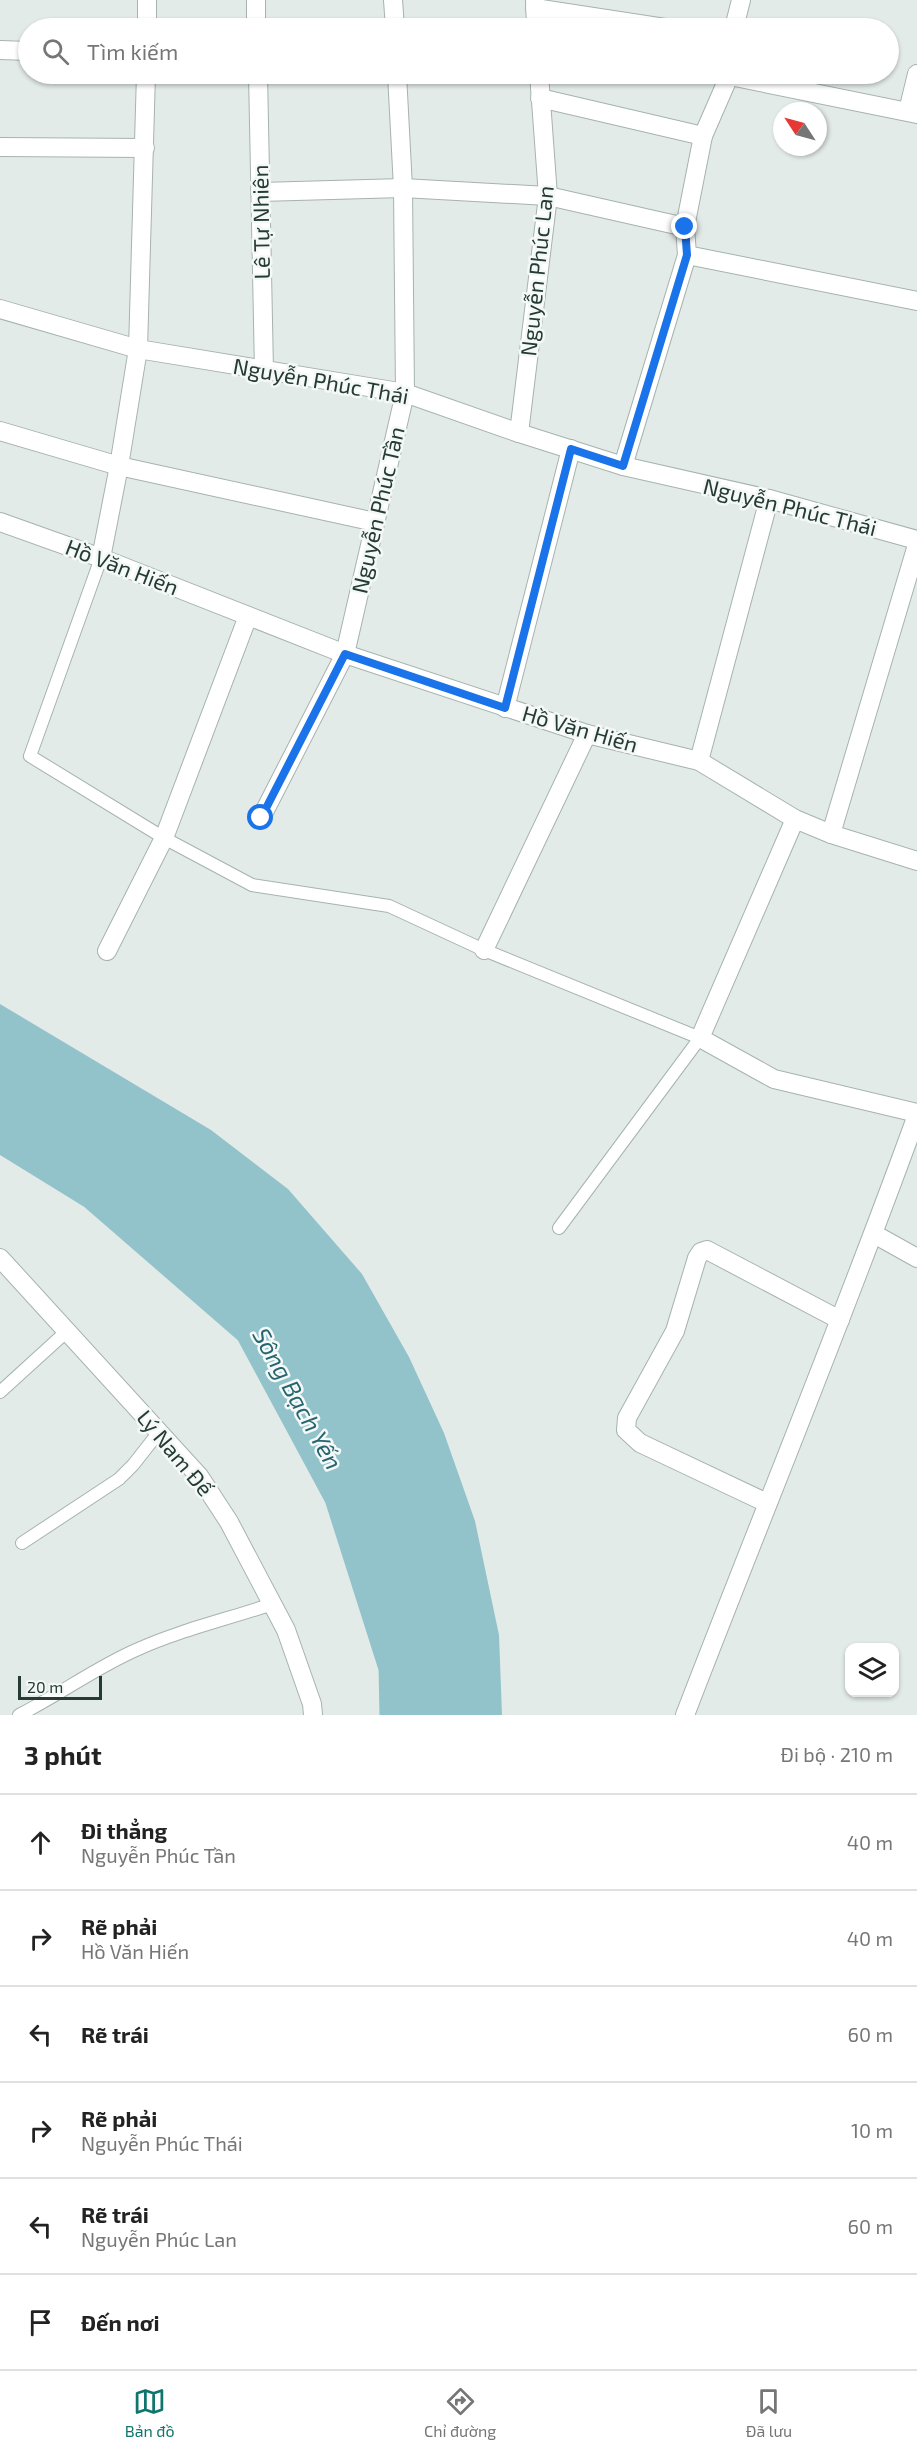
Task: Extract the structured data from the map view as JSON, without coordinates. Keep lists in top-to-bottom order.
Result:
{
  "streets": {
    "street": [
      "Lê Tự Nhiên",
      "Nguyễn Phúc Lan",
      "Nguyễn Phúc Thái",
      "Nguyễn Phúc Tần",
      "Hồ Văn Hiến",
      "Lý Nam Đế"
    ]
  },
  "crossings": [
    ["Lê Tự Nhiên", "Nguyễn Phúc Thái"],
    ["Nguyễn Phúc Lan", "Nguyễn Phúc Thái"],
    ["Nguyễn Phúc Thái", "Nguyễn Phúc Tần"],
    ["Nguyễn Phúc Tần", "Hồ Văn Hiến"]
  ],
  "water": ["Sông Bạch Yến"],
  "scale_bar": "20 m",
  "north": "top left",
  "page": {
    "search": "Tìm kiếm",
    "scale": "20 m",
    "heading": ["3 phút", "Đi bộ · 210 m"],
    "list": [
      ["Đi thẳng", "Nguyễn Phúc Tần", "40 m"],
      ["Rẽ phải", "Hồ Văn Hiến", "40 m"],
      ["Rẽ trái", "60 m"],
      ["Rẽ phải", "Nguyễn Phúc Thái", "10 m"],
      ["Rẽ trái", "Nguyễn Phúc Lan", "60 m"],
      "Đến nơi"
    ],
    "nav": ["Bản đồ", "Chỉ đường", "Đã lưu"]
  }
}
